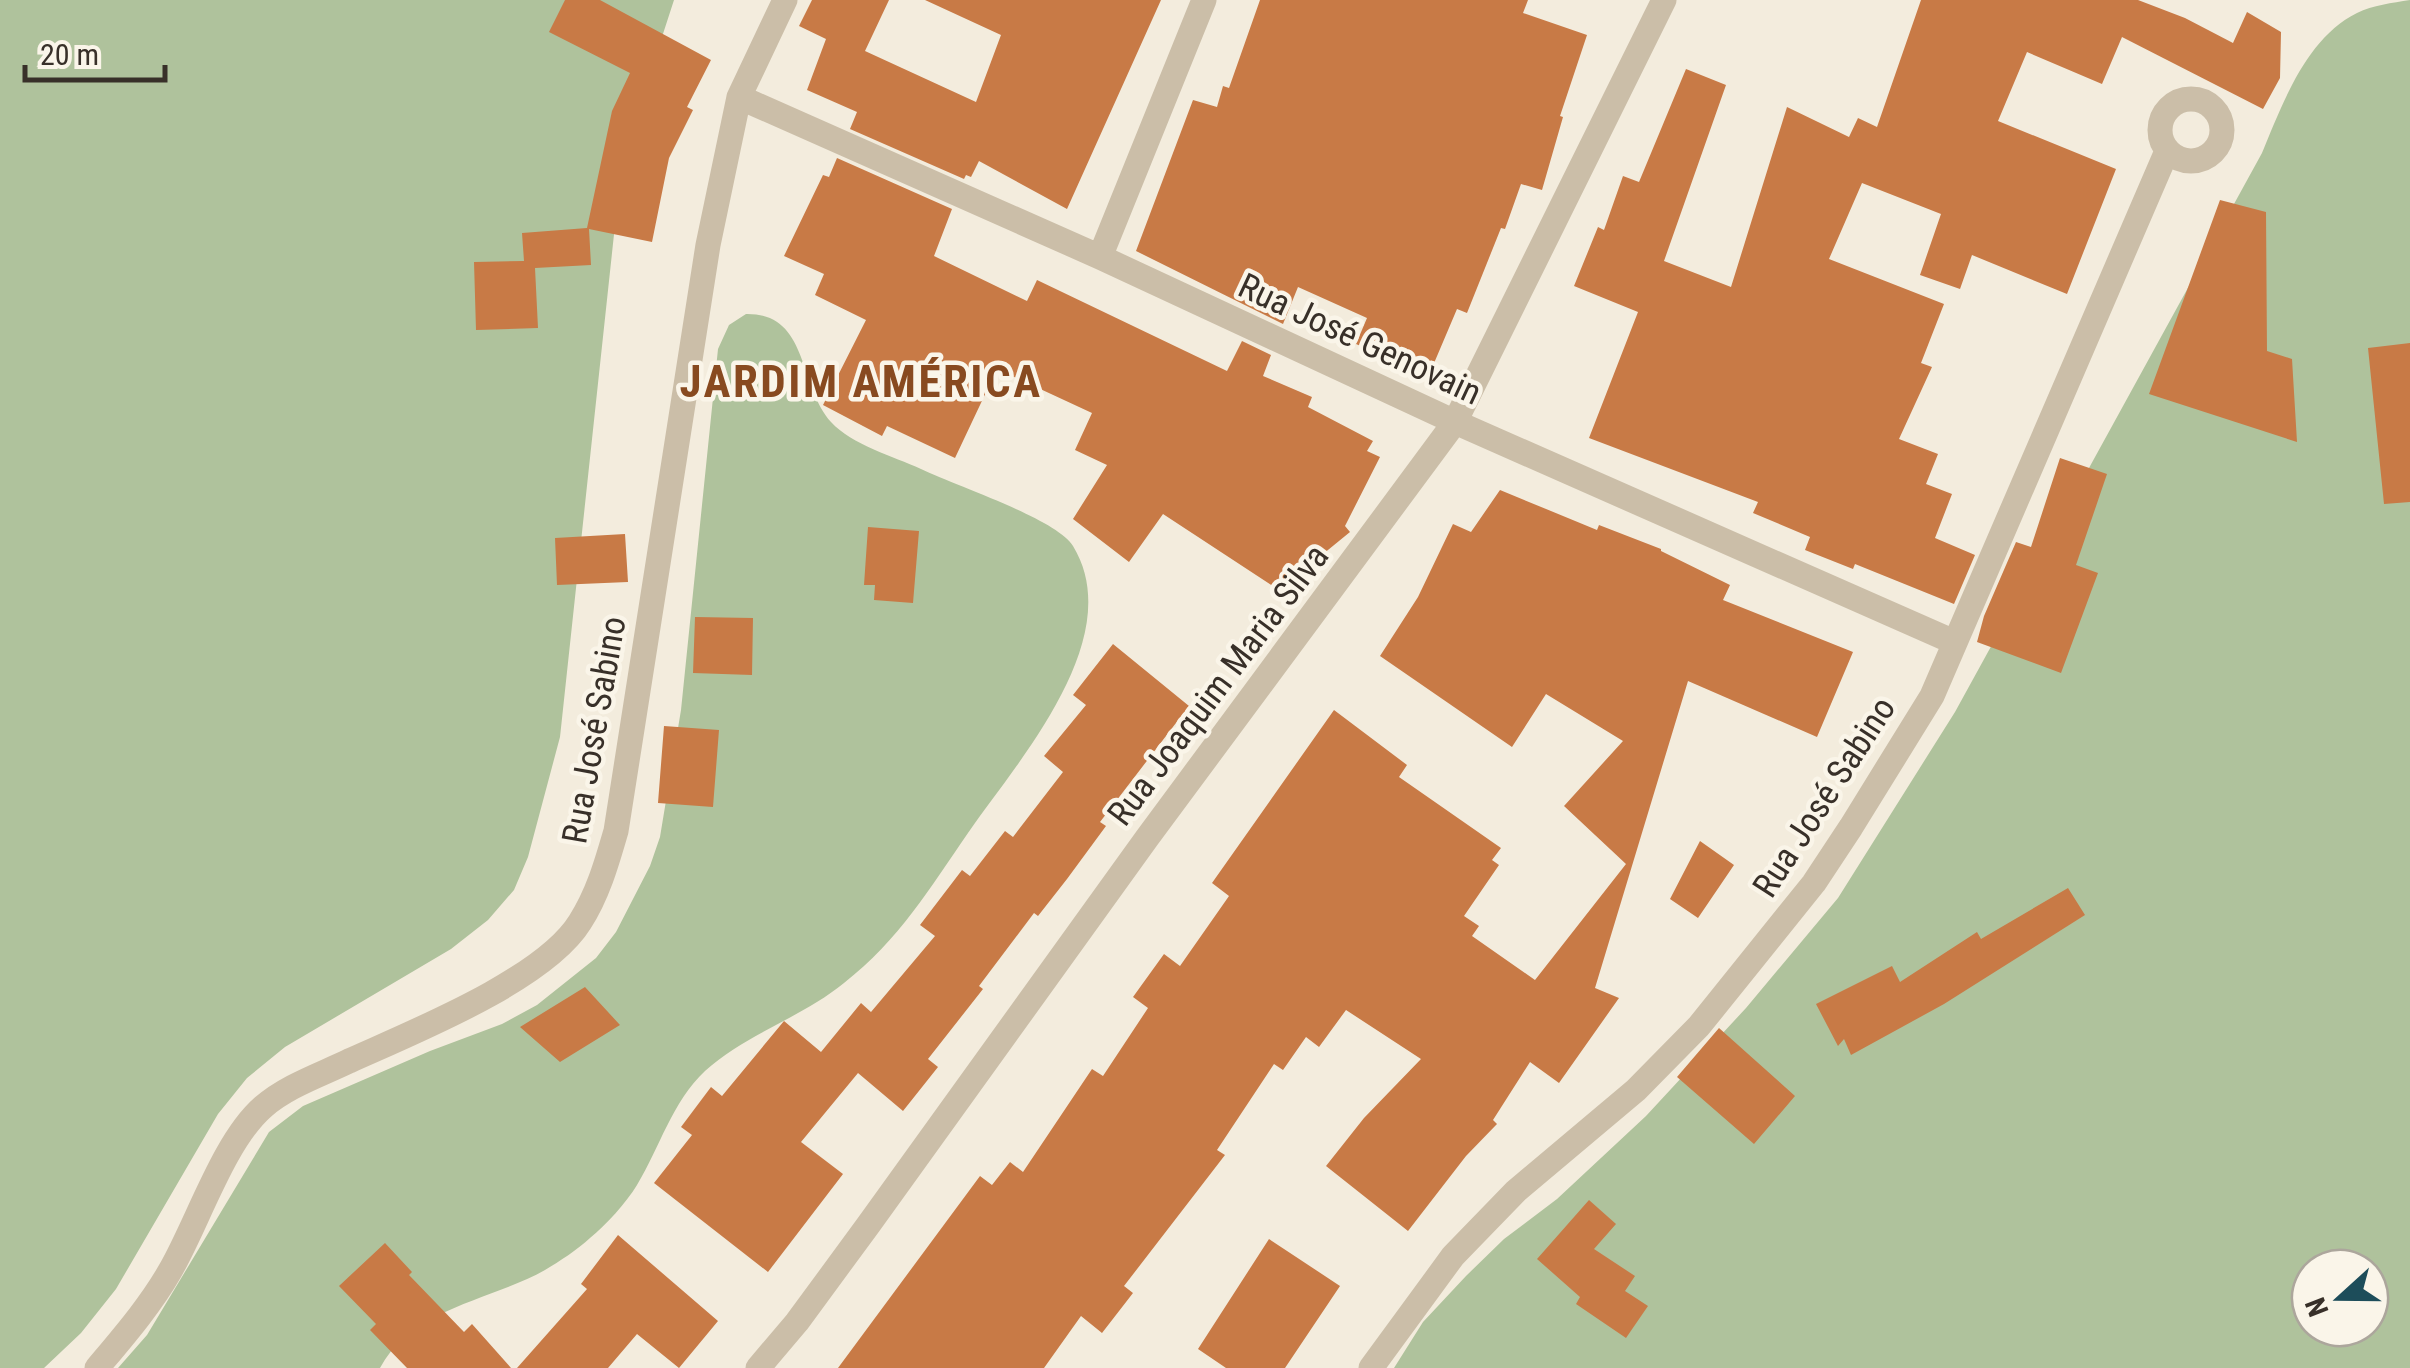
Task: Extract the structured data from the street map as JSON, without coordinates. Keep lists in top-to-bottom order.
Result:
{
  "streets": {
    "street": ["Rua José Genovain", "Rua Joaquim Maria Silva", "Rua José Sabino"]
  },
  "crossings": [
    ["Rua José Genovain", "Rua Joaquim Maria Silva"],
    ["Rua José Genovain", "Rua José Sabino"]
  ],
  "districts": ["JARDIM AMÉRICA"],
  "scale_bar": "20 m",
  "north": "left"
}
